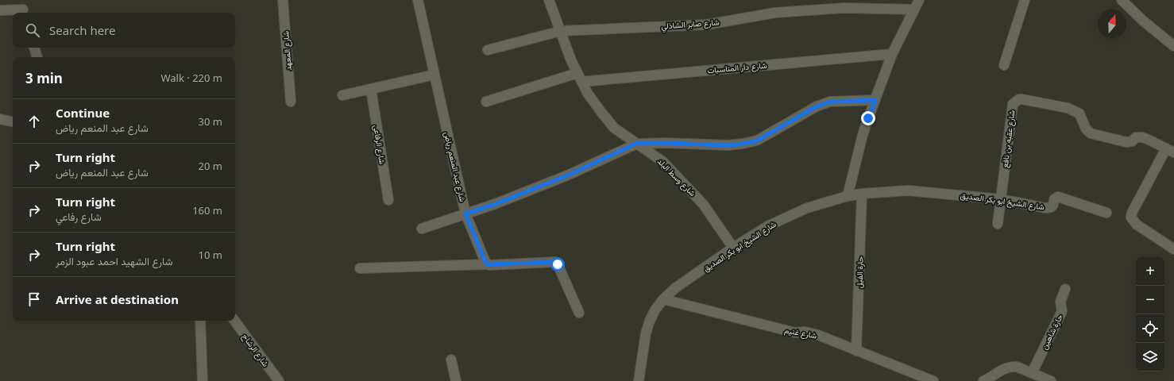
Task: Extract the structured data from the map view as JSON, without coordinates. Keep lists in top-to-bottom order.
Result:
{
  "streets": {
    "street": [
      "شارع صابر الشاذلي",
      "شارع المعهد",
      "شارع دار المناسبات",
      "شارع عقبه بن نافع",
      "شارع الرفاعى",
      "شارع عبد المنعم رياض",
      "شارع وسط البلد",
      "شارع الشيخ ابو بكر الصديق",
      "حارة الفيل",
      "حارة شاهين",
      "شارع غنيم",
      "شارع الرشاح"
    ]
  },
  "crossings": [
    ["شارع صابر الشاذلي", "شارع وسط البلد"],
    ["شارع دار المناسبات", "شارع وسط البلد"],
    ["شارع عقبه بن نافع", "شارع الشيخ ابو بكر الصديق"],
    ["شارع وسط البلد", "شارع الشيخ ابو بكر الصديق"],
    ["شارع الشيخ ابو بكر الصديق", "حارة الفيل"],
    ["شارع الشيخ ابو بكر الصديق", "شارع غنيم"],
    ["حارة الفيل", "شارع غنيم"]
  ],
  "north": "top",
  "page": {
    "search": "Search here",
    "heading": ["3 min", "Walk · 220 m"],
    "list": [
      ["Continue", "شارع عبد المنعم رياض", "30 m"],
      ["Turn right", "شارع عبد المنعم رياض", "20 m"],
      ["Turn right", "شارع رفاعي", "160 m"],
      ["Turn right", "شارع الشهيد احمد عبود الزمر", "10 m"],
      "Arrive at destination"
    ],
    "map_buttons": ["+", "−"]
  }
}
